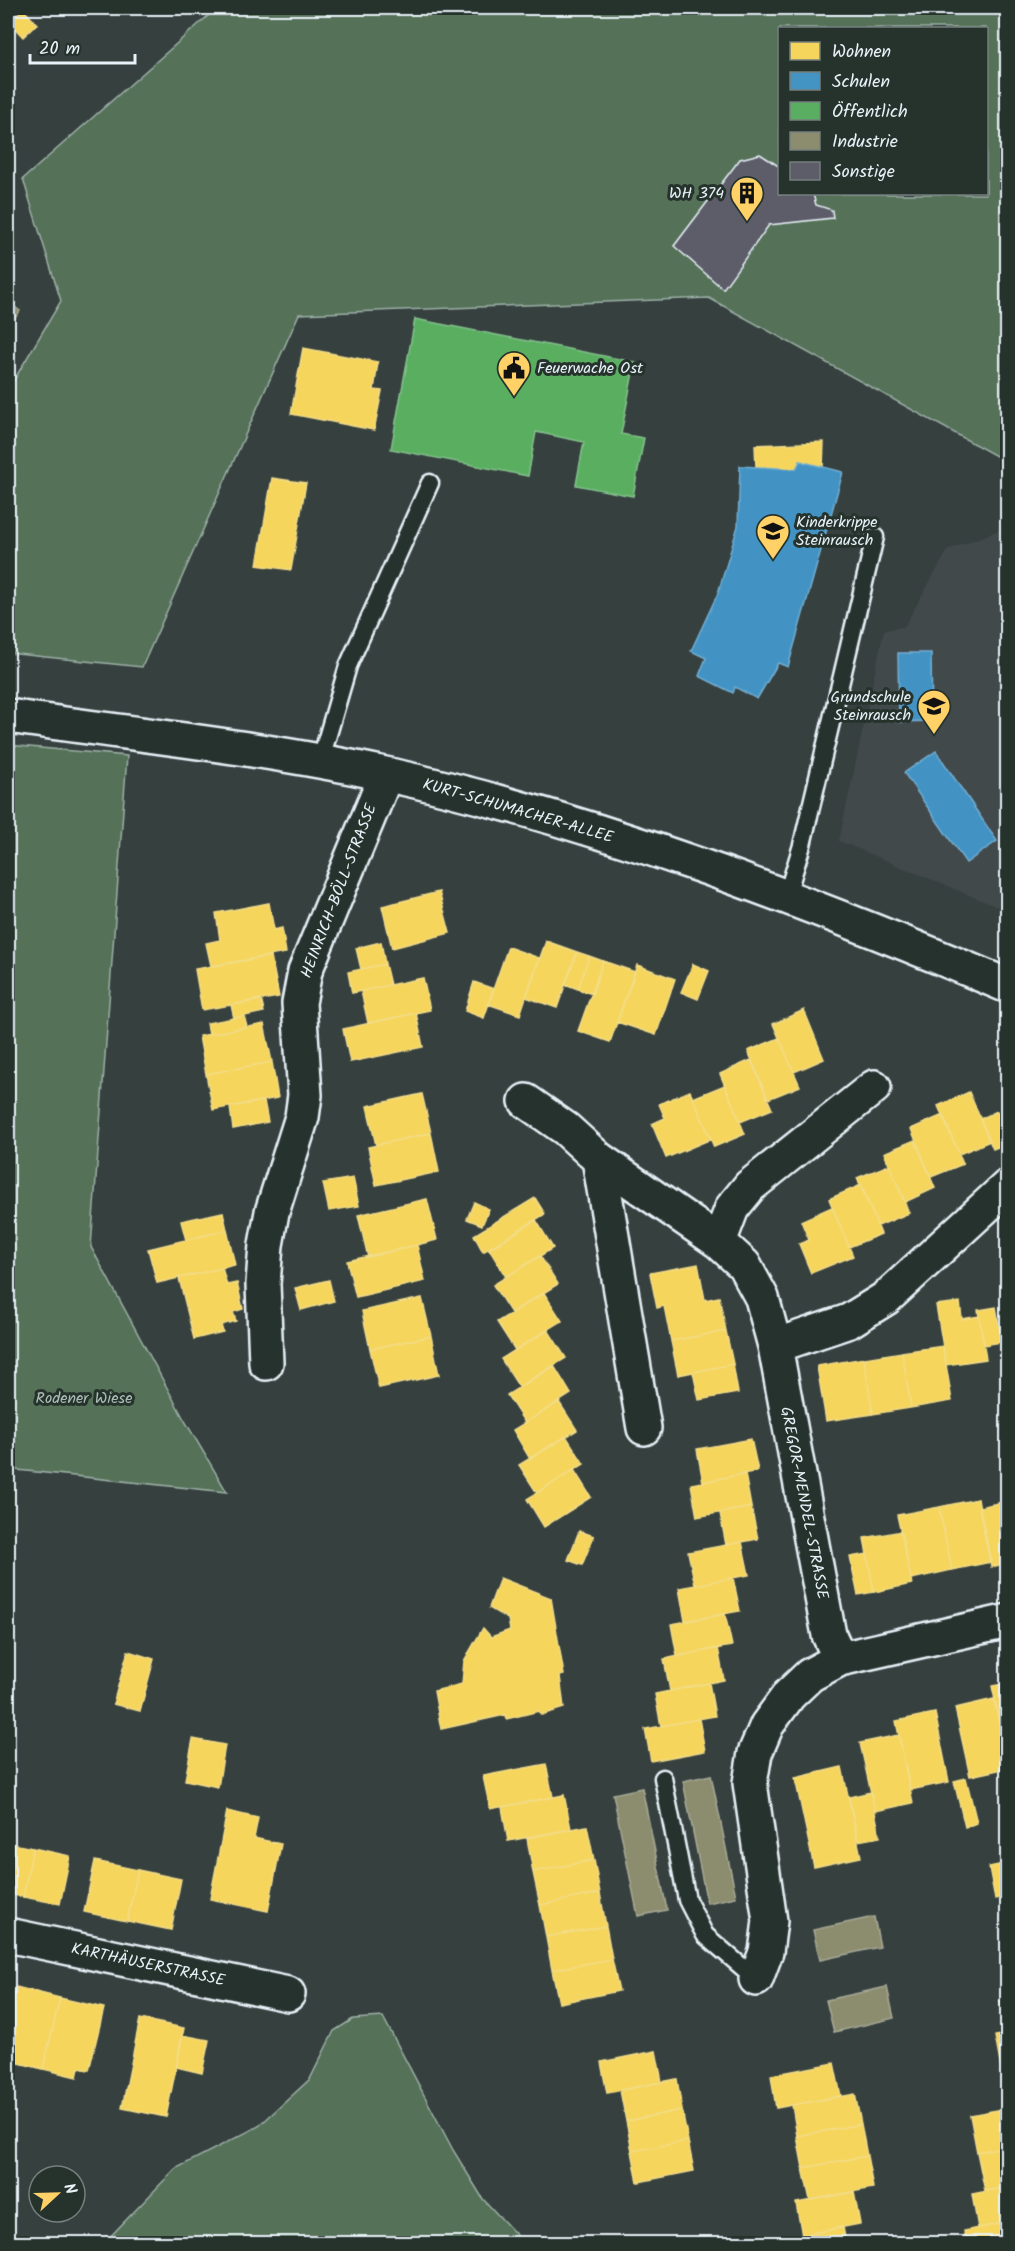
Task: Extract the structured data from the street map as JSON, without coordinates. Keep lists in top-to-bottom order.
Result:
{
  "streets": {
    "street": [
      "KURT-SCHUMACHER-ALLEE",
      "HEINRICH-BÖLL-STRASSE",
      "GREGOR-MENDEL-STRASSE",
      "KARTHÄUSERSTRASSE"
    ]
  },
  "crossings": [
    ["KURT-SCHUMACHER-ALLEE", "HEINRICH-BÖLL-STRASSE"]
  ],
  "parks": ["Rodener Wiese"],
  "places": {
    "building": ["WH 374"],
    "public building": ["Feuerwache Ost"],
    "school or university": ["Kinderkrippe Steinrausch", "Grundschule Steinrausch"]
  },
  "legend": [
    "Wohnen",
    "Schulen",
    "Öffentlich",
    "Industrie",
    "Sonstige"
  ],
  "scale_bar": "20 m",
  "north": "right"
}
